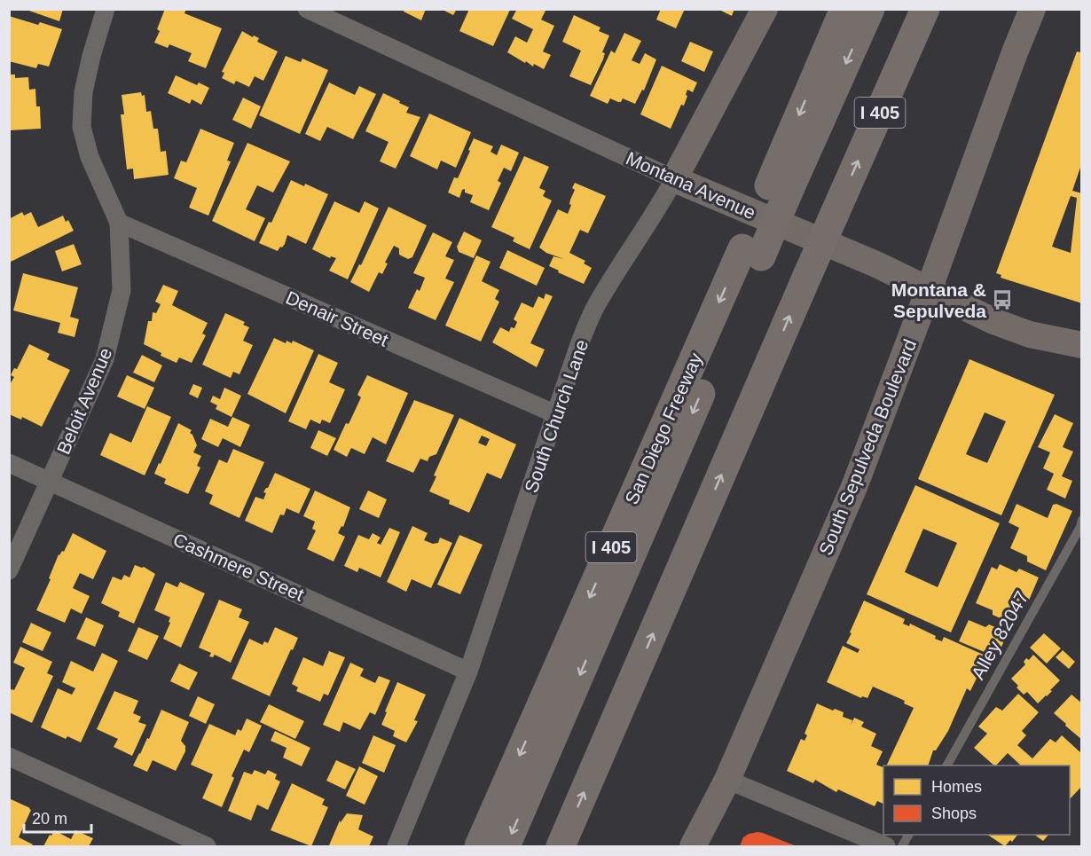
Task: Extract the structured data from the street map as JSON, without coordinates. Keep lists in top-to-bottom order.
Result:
{
  "streets": {
    "highway": ["I 405", "San Diego Freeway"],
    "main road": ["Montana Avenue", "South Church Lane", "South Sepulveda Boulevard"],
    "street": ["Denair Street", "Beloit Avenue", "Cashmere Street"],
    "lane": ["Alley 82047"]
  },
  "crossings": [
    ["Montana Avenue", "South Church Lane"],
    ["Montana Avenue", "South Sepulveda Boulevard"],
    ["Denair Street", "Beloit Avenue"],
    ["Denair Street", "South Church Lane"],
    ["Beloit Avenue", "Cashmere Street"],
    ["South Church Lane", "Cashmere Street"]
  ],
  "places": {
    "bus stop": ["Montana & Sepulveda"]
  },
  "legend": ["Homes", "Shops"],
  "scale_bar": "20 m"
}
